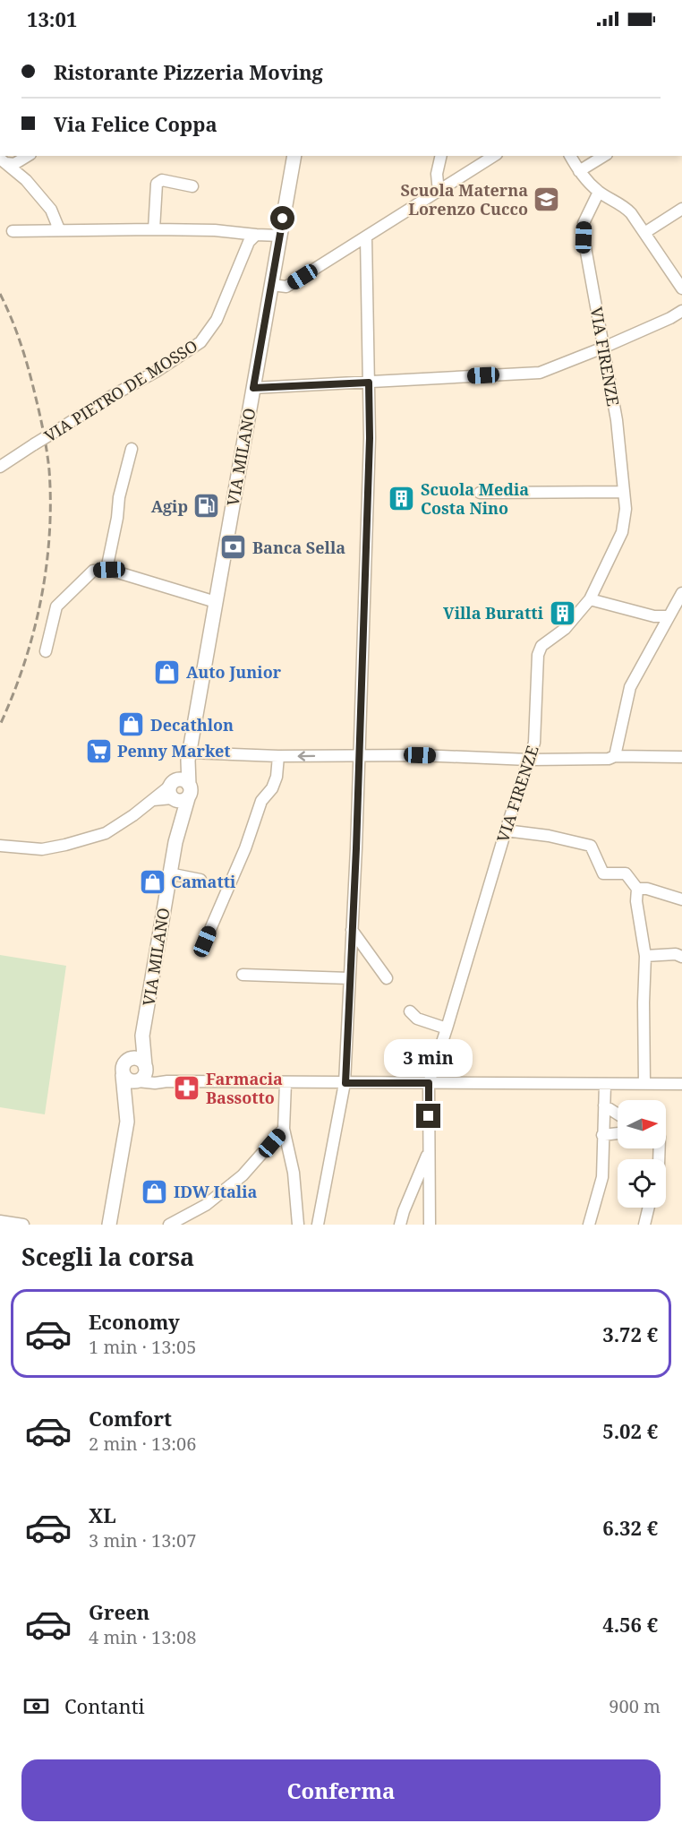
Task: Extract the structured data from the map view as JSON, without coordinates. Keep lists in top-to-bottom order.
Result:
{
  "streets": {
    "main road": ["VIA MILANO"],
    "street": ["VIA FIRENZE", "VIA PIETRO DE MOSSO"]
  },
  "places": {
    "school or university": ["Scuola Materna Lorenzo Cucco"],
    "building": ["Scuola Media Costa Nino", "Villa Buratti"],
    "fuel station": ["Agip"],
    "bank": ["Banca Sella"],
    "shop": [
      "Auto Junior",
      "Decathlon",
      "Camatti",
      "IDW Italia"
    ],
    "supermarket": ["Penny Market"],
    "pharmacy": ["Farmacia Bassotto"]
  },
  "north": "right",
  "page": {
    "status": "13:01",
    "banner": ["Ristorante Pizzeria Moving", "Via Felice Coppa"],
    "bubble": "3 min",
    "heading": "Scegli la corsa",
    "list": [
      {
        "name": "Economy",
        "note": "1 min · 13:05",
        "value": "3.72 €"
      },
      {
        "name": "Comfort",
        "note": "2 min · 13:06",
        "value": "5.02 €"
      },
      {
        "name": "XL",
        "note": "3 min · 13:07",
        "value": "6.32 €"
      },
      {
        "name": "Green",
        "note": "4 min · 13:08",
        "value": "4.56 €"
      }
    ],
    "pay": ["Contanti", "900 m"],
    "buttons": "Conferma"
  }
}
